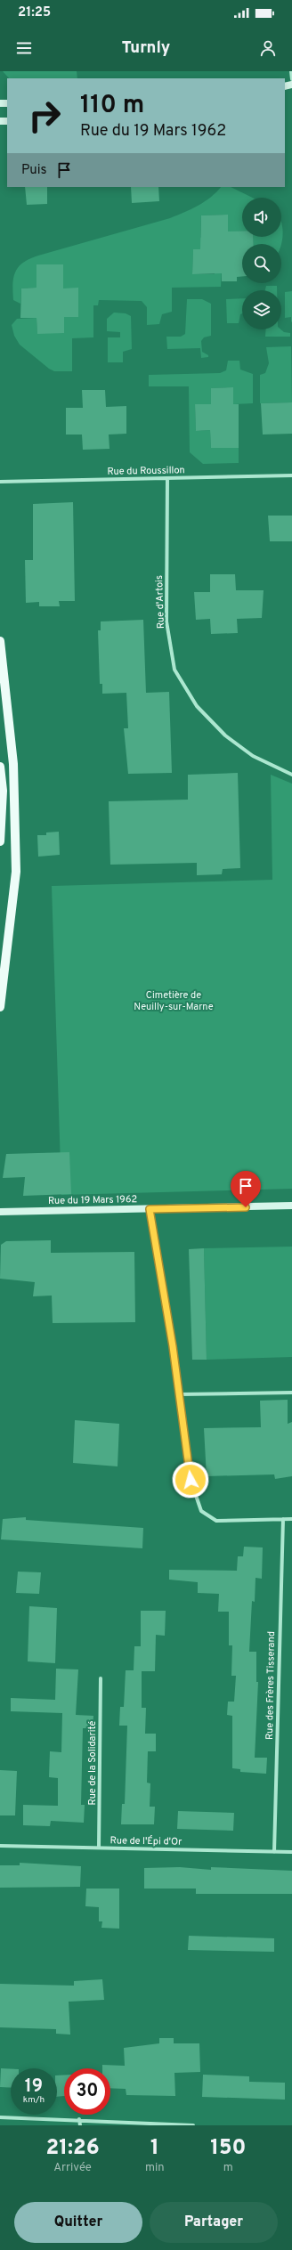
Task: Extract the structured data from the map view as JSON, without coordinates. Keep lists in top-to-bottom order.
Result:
{
  "streets": {
    "street": [
      "Rue du Roussillon",
      "Rue d'Artois",
      "Rue du 19 Mars 1962",
      "Rue des Frères Tisserand",
      "Rue de la Solidarité",
      "Rue de l'Épi d'Or"
    ]
  },
  "crossings": [
    ["Rue du Roussillon", "Rue d'Artois"],
    ["Rue des Frères Tisserand", "Rue de l'Épi d'Or"],
    ["Rue de la Solidarité", "Rue de l'Épi d'Or"]
  ],
  "parks": ["Cimetière de Neuilly-sur-Marne"],
  "page": {
    "status": "21:25",
    "header": "Turnly",
    "turn": ["110 m", "Rue du 19 Mars 1962"],
    "then": "Puis",
    "speed": "19 km/h",
    "limit": "30",
    "eta": [
      "21:26",
      "Arrivée",
      "1",
      "min",
      "150",
      "m"
    ],
    "buttons": ["Quitter", "Partager"]
  }
}
